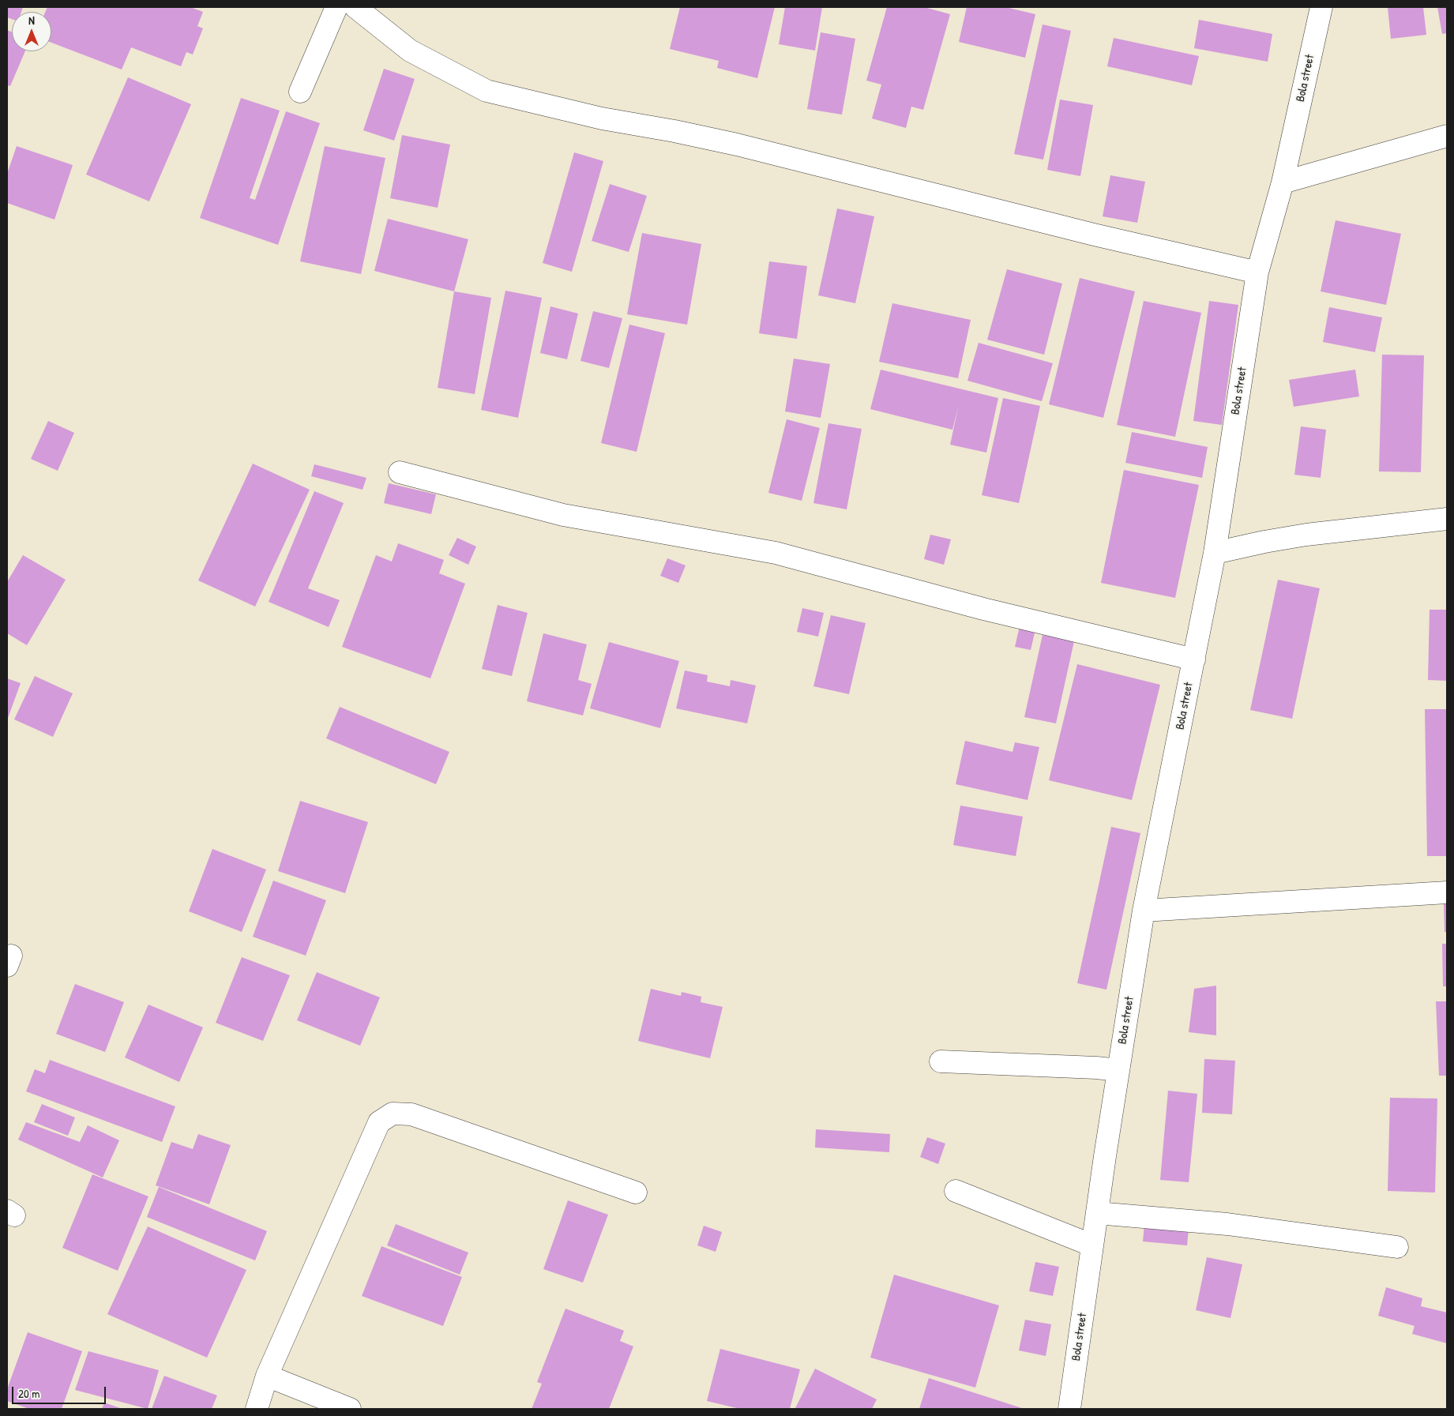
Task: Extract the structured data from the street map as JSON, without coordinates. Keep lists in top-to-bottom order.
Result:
{
  "streets": {
    "street": ["Bola street"]
  },
  "scale_bar": "20 m",
  "north": "top"
}
